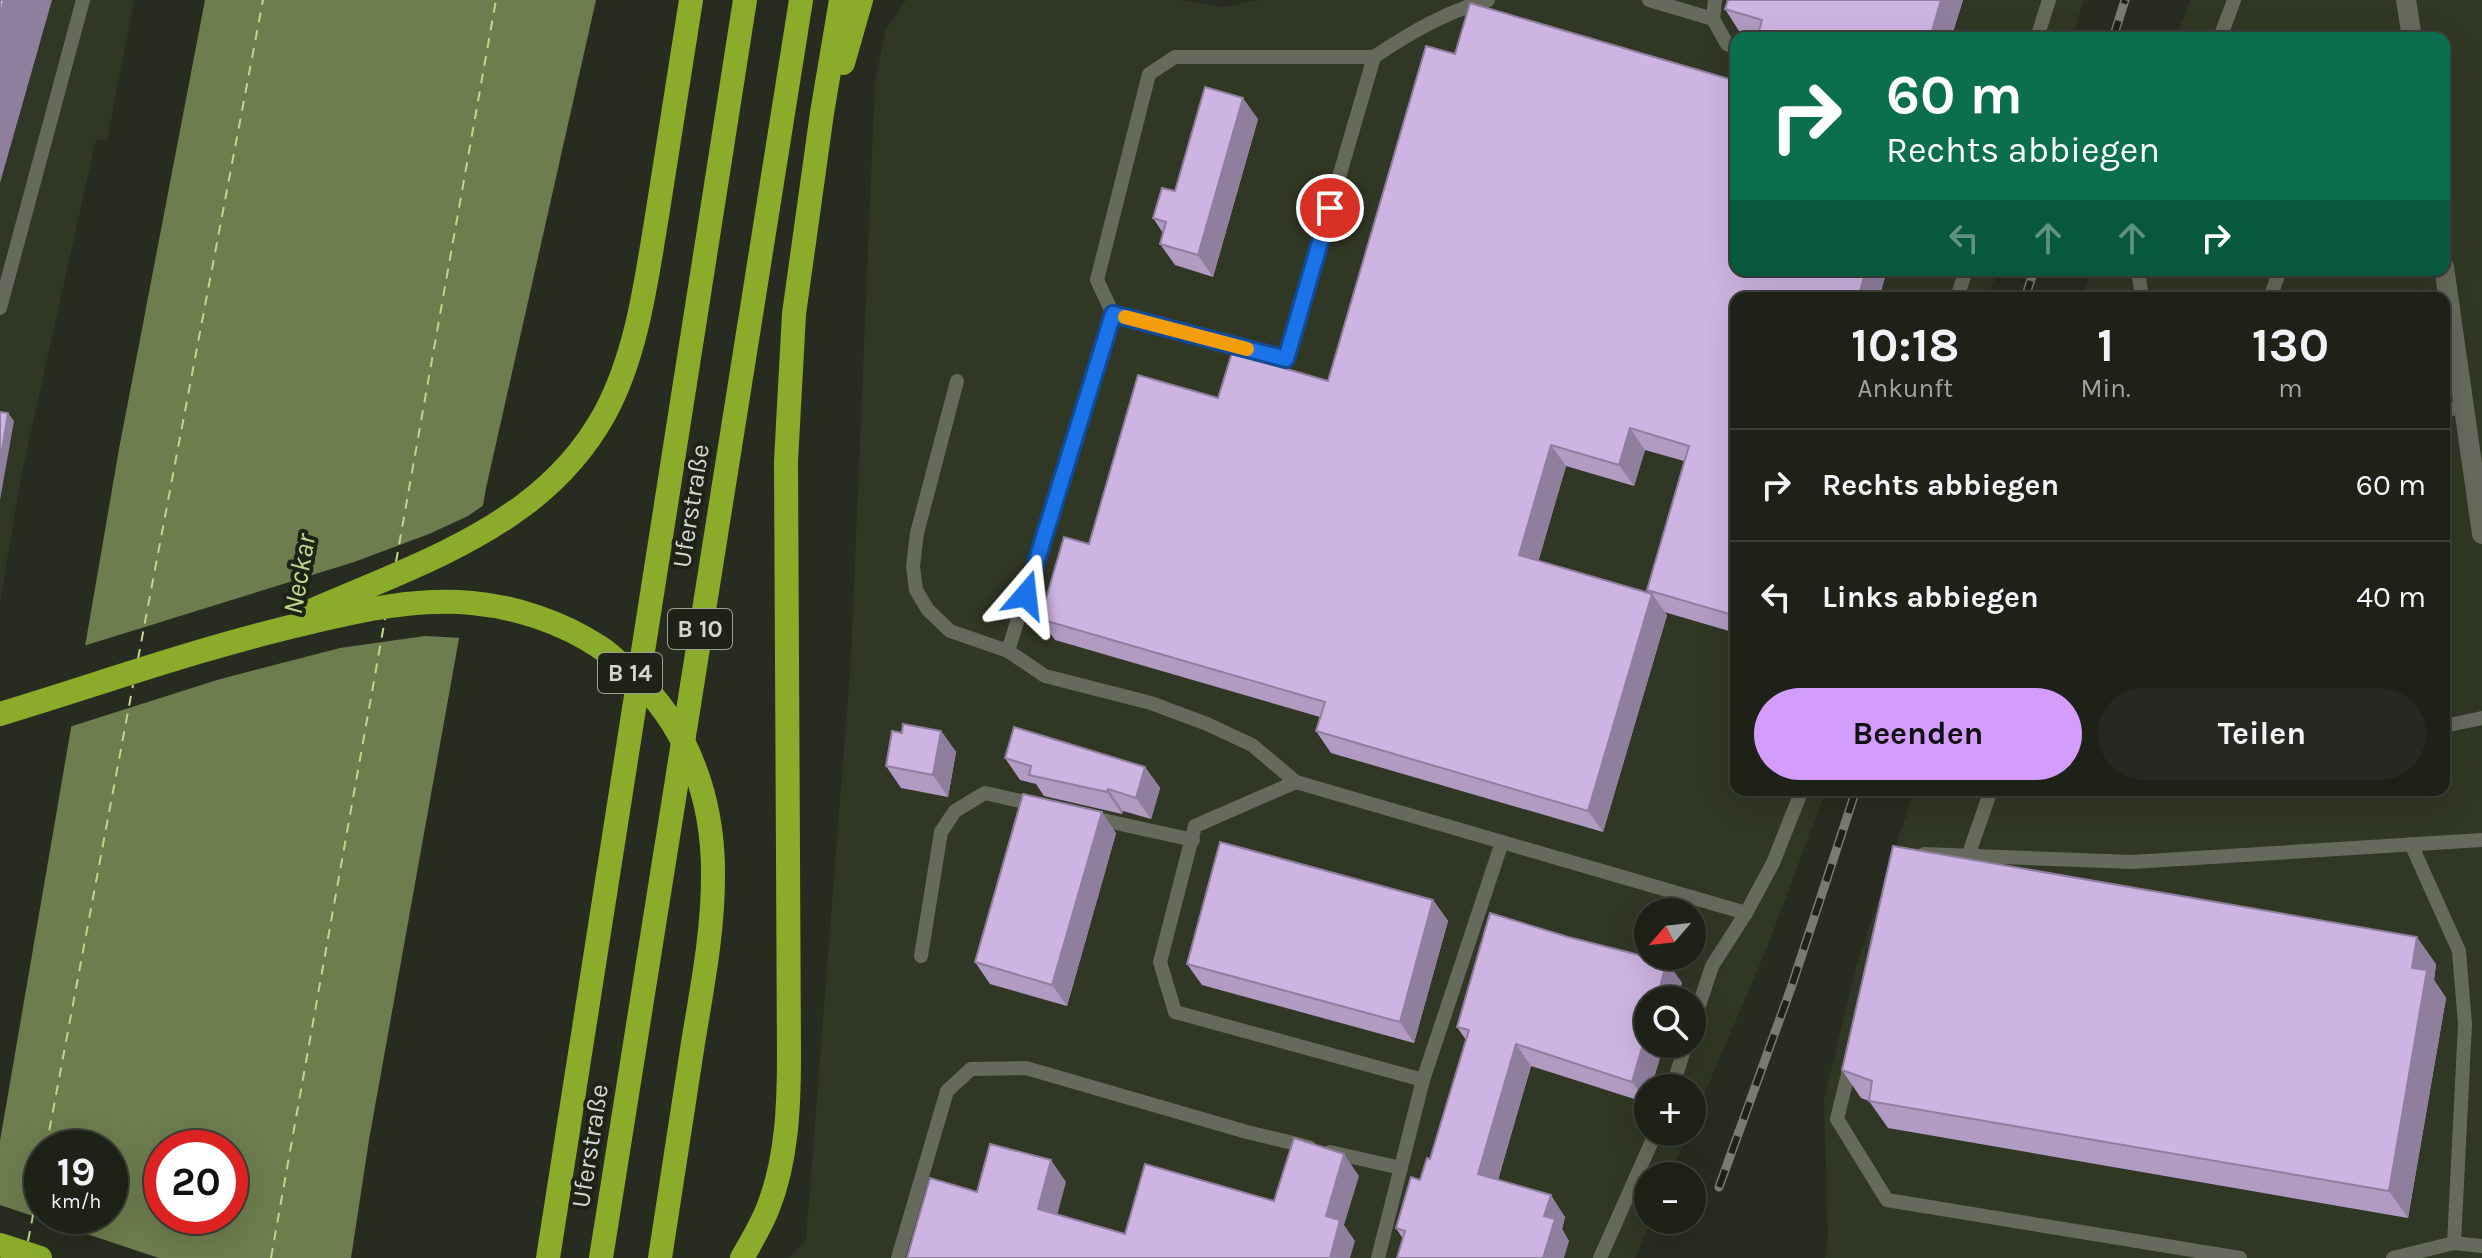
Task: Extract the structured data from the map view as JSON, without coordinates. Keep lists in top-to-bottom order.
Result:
{
  "streets": {
    "highway": ["Uferstraße", "B 10", "B 14"]
  },
  "water": ["Neckar"],
  "north": "bottom left",
  "page": {
    "turn": ["60 m", "Rechts abbiegen"],
    "eta": [
      "10:18",
      "Ankunft",
      "1",
      "Min.",
      "130",
      "m"
    ],
    "list": [
      {
        "name": "Rechts abbiegen",
        "value": "60 m"
      },
      {
        "name": "Links abbiegen",
        "value": "40 m"
      }
    ],
    "buttons": ["Beenden", "Teilen"],
    "map_buttons": ["+", "−"],
    "speed": "19 km/h",
    "limit": "20"
  }
}
